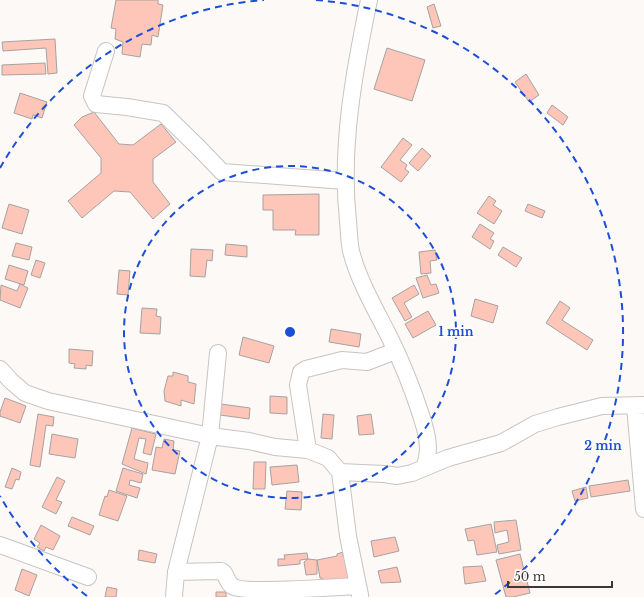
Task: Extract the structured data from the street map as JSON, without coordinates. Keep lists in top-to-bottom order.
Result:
{
  "scale_bar": "50 m",
  "rings": ["1 min", "2 min"]
}
